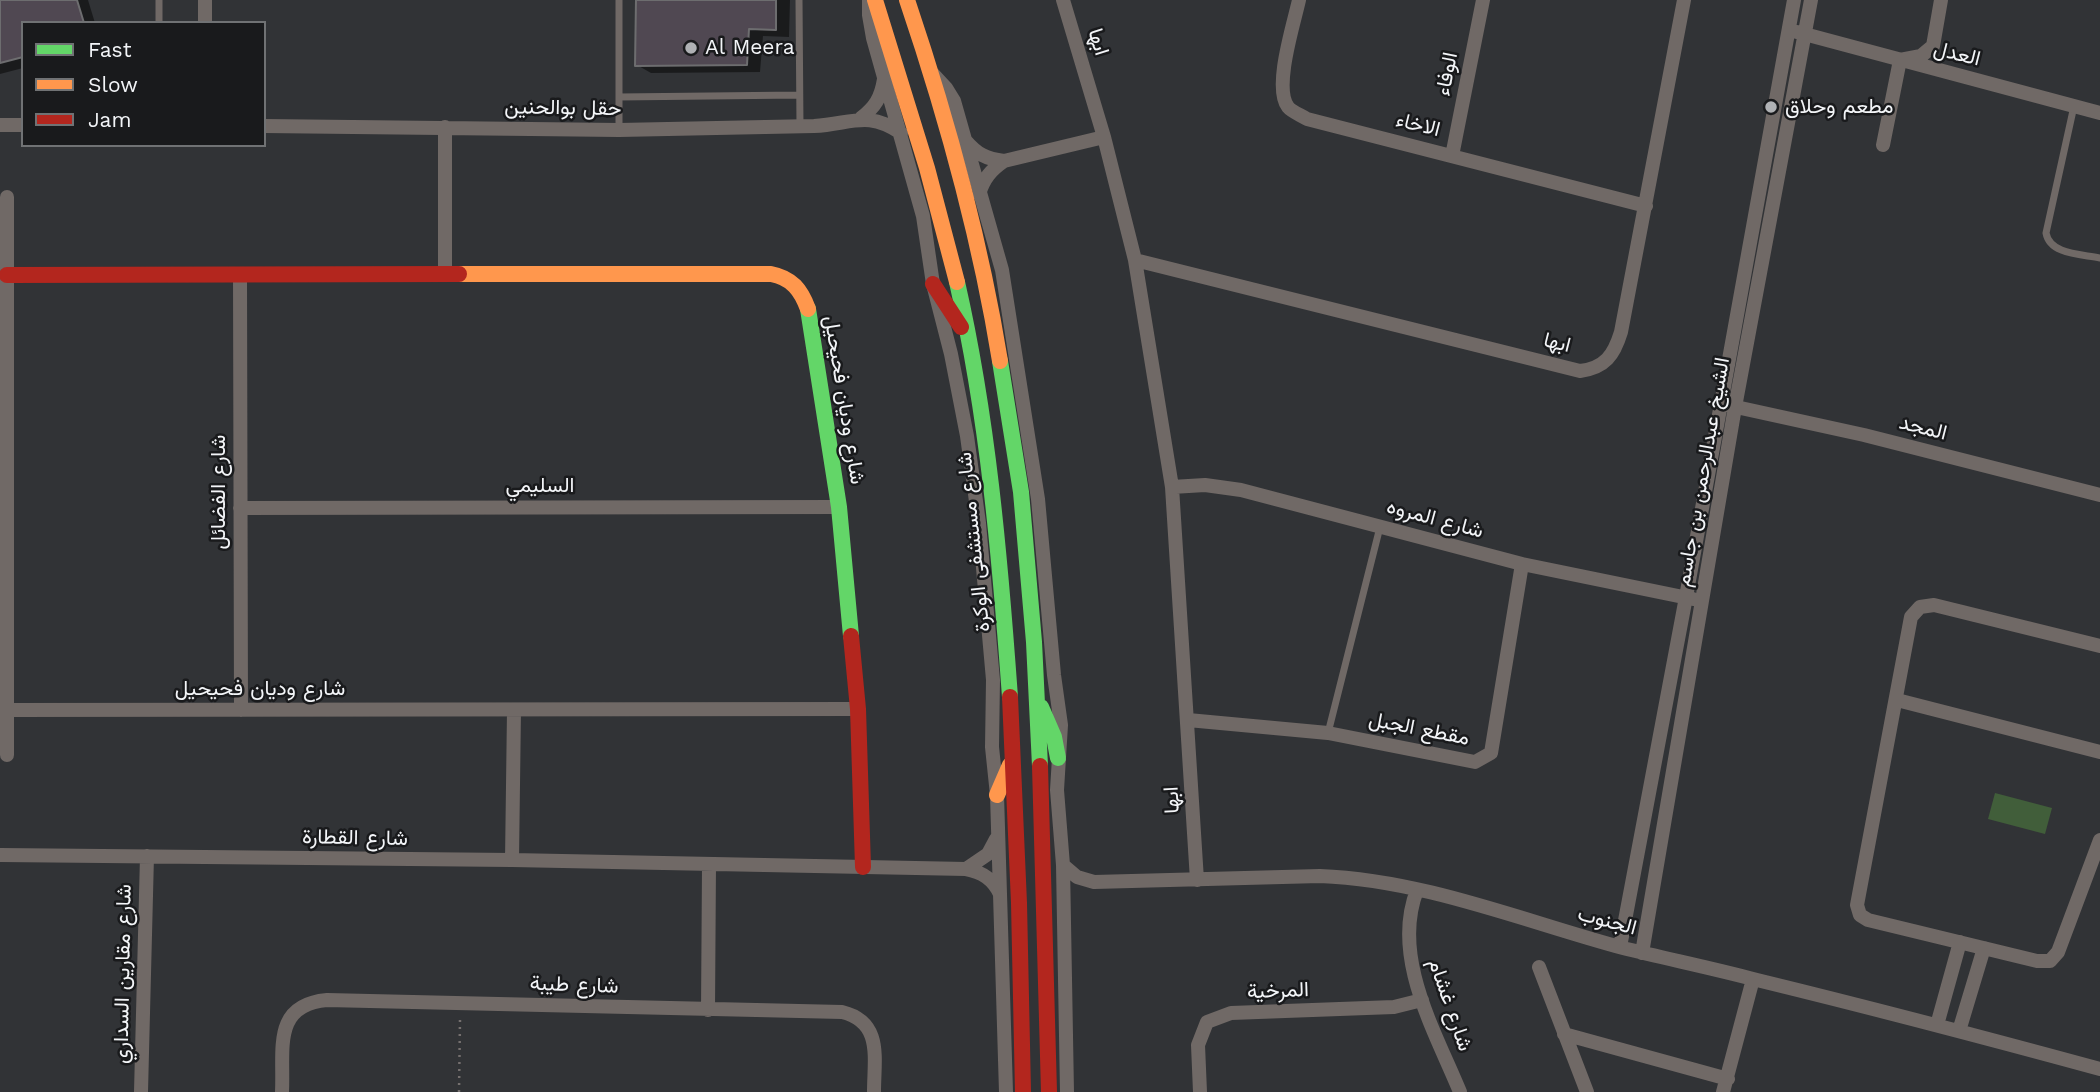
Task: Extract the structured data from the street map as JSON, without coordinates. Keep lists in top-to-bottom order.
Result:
{
  "streets": {
    "street": [
      "ابها",
      "العدل",
      "الوفاء",
      "حقل بوالحنين",
      "الاخاء",
      "شارع وديان فحيحيل",
      "المجد",
      "الشيخ عبدالرحمن بن جاسم",
      "السليمي",
      "شارع الفضائل",
      "شارع المروه",
      "شارع مستشفى الوكرة",
      "مقطع الجبل",
      "شارع القطارة",
      "الجنوب",
      "شارع مقارين السداري",
      "شارع طيبة",
      "المرخية",
      "شارع غشام"
    ]
  },
  "crossings": [
    ["ابها", "الاخاء"],
    ["ابها", "شارع المروه"],
    ["ابها", "مقطع الجبل"],
    ["ابها", "الجنوب"],
    ["العدل", "الشيخ عبدالرحمن بن جاسم"],
    ["الوفاء", "الاخاء"],
    ["حقل بوالحنين", "شارع مستشفى الوكرة"],
    ["شارع وديان فحيحيل", "السليمي"],
    ["شارع وديان فحيحيل", "شارع الفضائل"],
    ["شارع وديان فحيحيل", "شارع القطارة"],
    ["المجد", "الشيخ عبدالرحمن بن جاسم"],
    ["الشيخ عبدالرحمن بن جاسم", "شارع المروه"],
    ["الشيخ عبدالرحمن بن جاسم", "الجنوب"],
    ["السليمي", "شارع الفضائل"],
    ["شارع المروه", "مقطع الجبل"],
    ["شارع مستشفى الوكرة", "شارع القطارة"],
    ["شارع القطارة", "شارع مقارين السداري"],
    ["الجنوب", "شارع غشام"],
    ["المرخية", "شارع غشام"]
  ],
  "places": ["Al Meera", "مطعم وحلاق"],
  "legend": ["Fast", "Slow", "Jam"]
}
